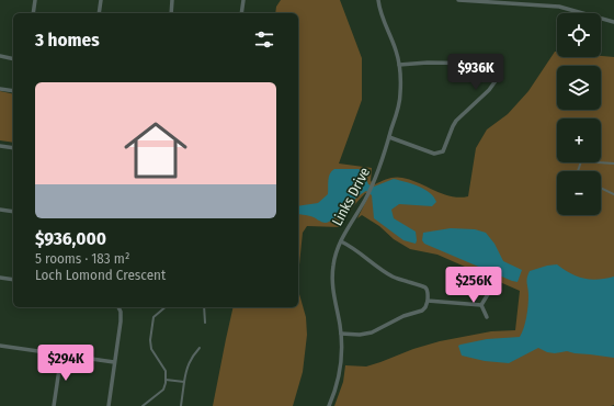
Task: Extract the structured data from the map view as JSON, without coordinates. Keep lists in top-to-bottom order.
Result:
{
  "streets": {
    "street": ["Links Drive"]
  },
  "page": {
    "map_buttons": ["+", "−"],
    "heading": "3 homes",
    "price": ["$936K", "$256K", "$294K"],
    "list": [
      {
        "name": "$936,000",
        "note": "5 rooms · 183 m² · Loch Lomond Crescent"
      }
    ]
  }
}
